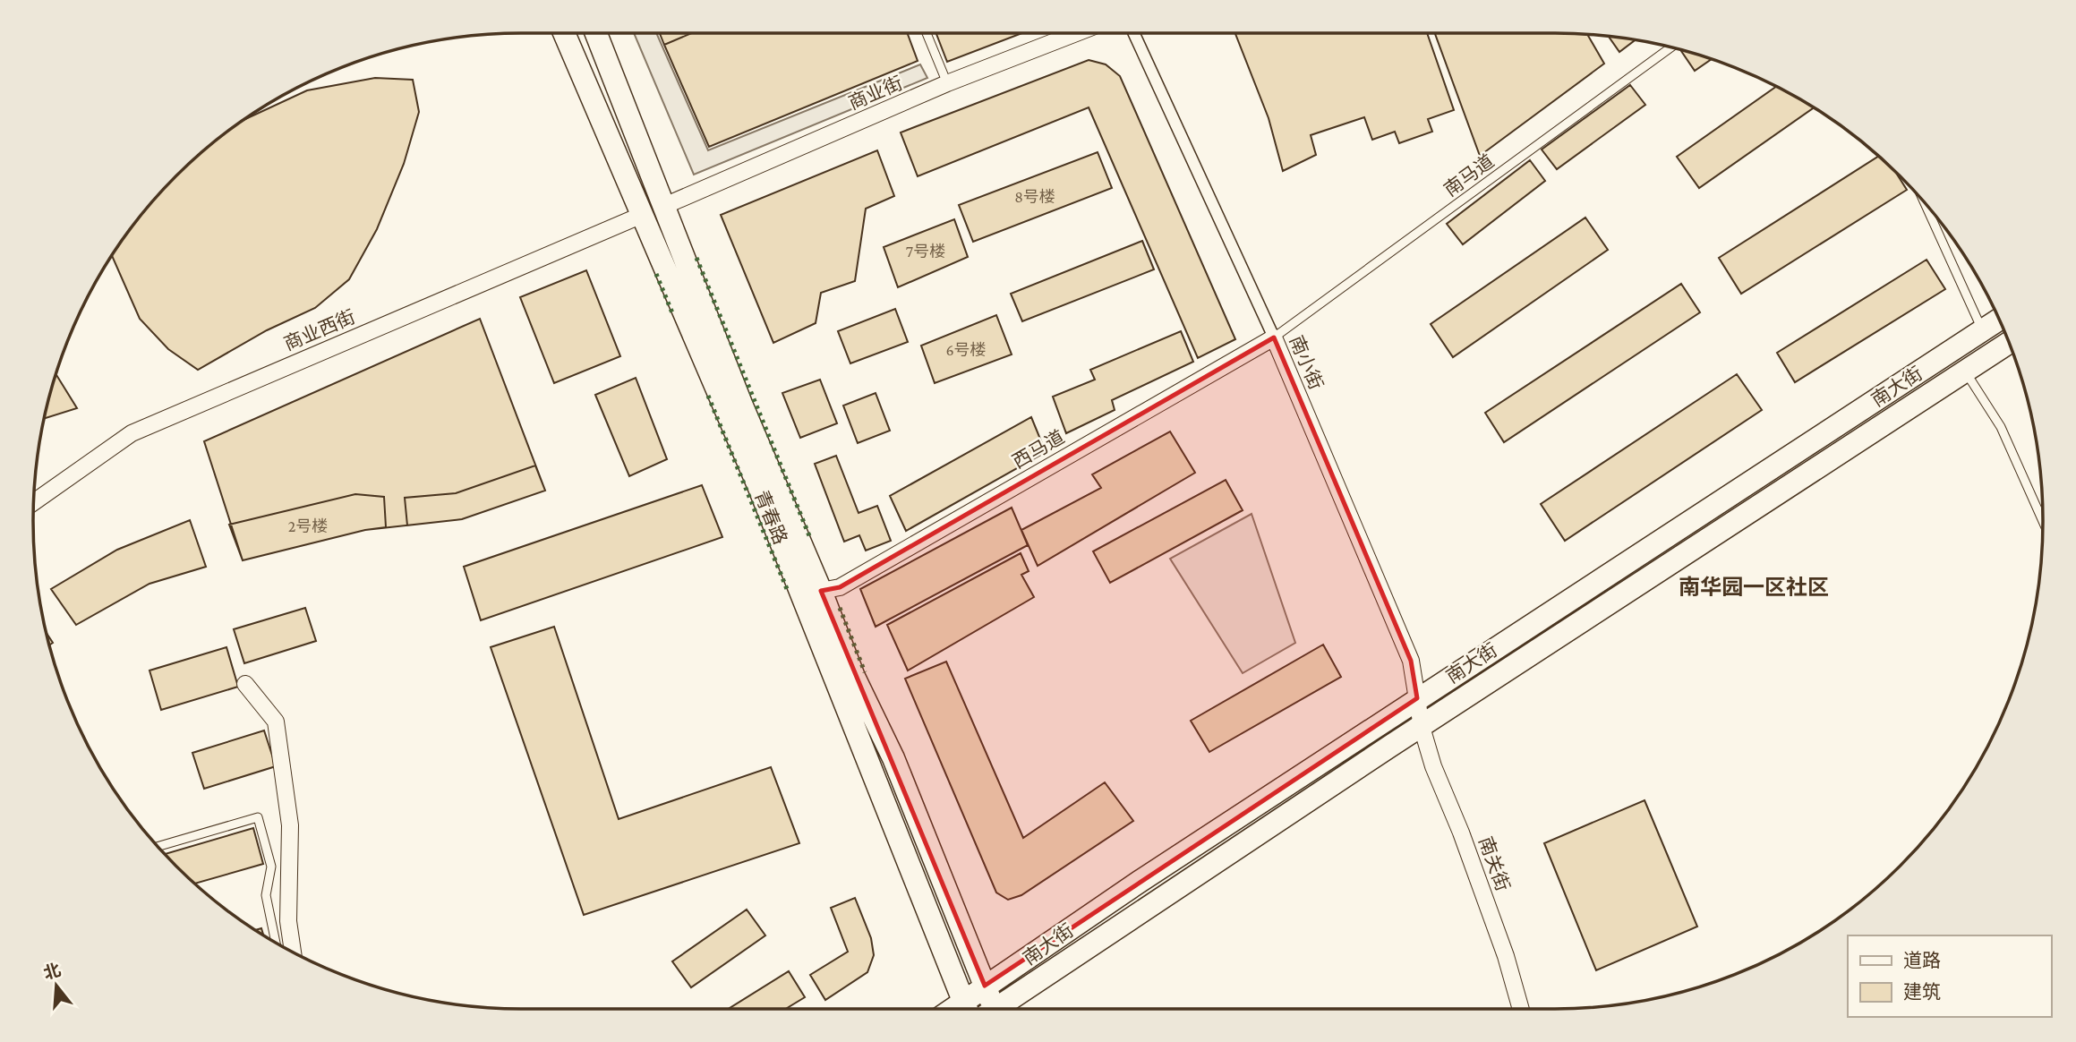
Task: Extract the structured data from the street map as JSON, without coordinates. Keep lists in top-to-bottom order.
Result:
{
  "streets": {
    "main road": ["南大街", "青春路"],
    "street": [
      "商业街",
      "商业西街",
      "南小街",
      "西马道",
      "南关街"
    ],
    "lane": ["南马道"]
  },
  "crossings": [
    ["商业街", "青春路"],
    ["南马道", "南小街"],
    ["南马道", "西马道"],
    ["商业西街", "青春路"],
    ["南小街", "南大街"],
    ["南小街", "西马道"],
    ["南小街", "南关街"],
    ["南大街", "青春路"],
    ["南大街", "南关街"],
    ["西马道", "青春路"]
  ],
  "districts": ["南华园一区社区"],
  "house_numbers": [
    "8号楼",
    "7号楼",
    "6号楼",
    "2号楼"
  ],
  "legend": ["道路", "建筑"],
  "north": "top"
}
